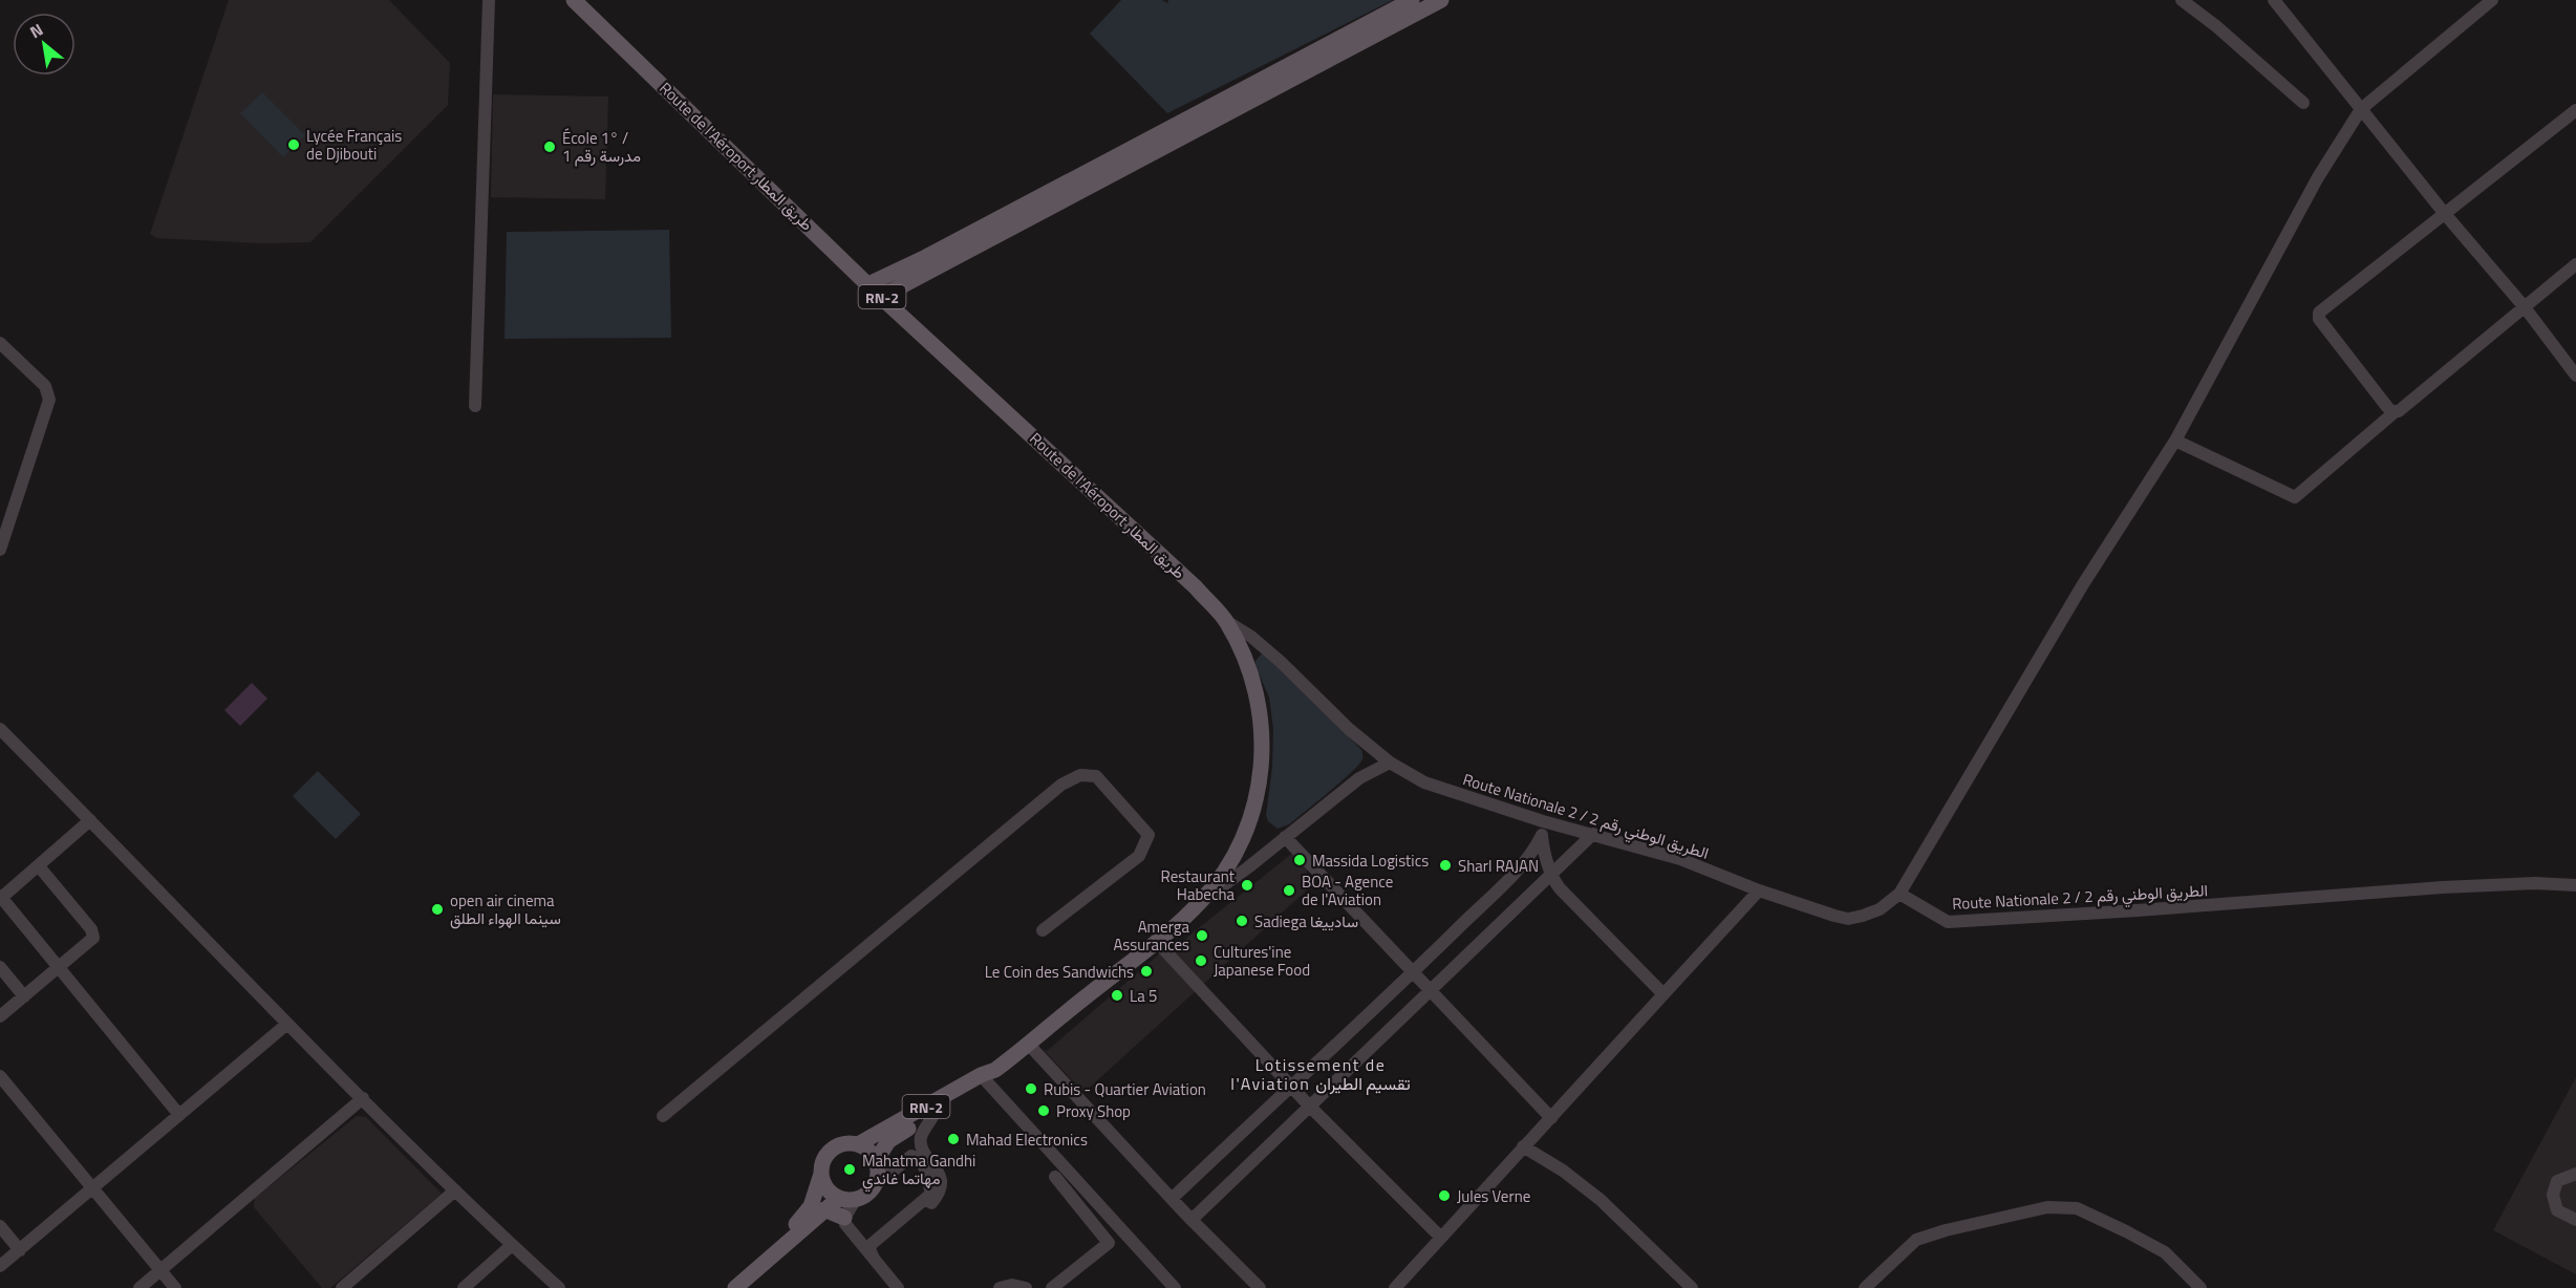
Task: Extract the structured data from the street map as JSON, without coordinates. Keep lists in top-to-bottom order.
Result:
{
  "streets": {
    "main road": ["Route de l'Aéroport طريق المطار", "RN-2"],
    "street": ["Route Nationale 2 / الطريق الوطني رقم 2"]
  },
  "crossings": [
    ["Route de l'Aéroport طريق المطار", "RN-2"],
    ["Route de l'Aéroport طريق المطار", "Route Nationale 2 / الطريق الوطني رقم 2"]
  ],
  "districts": ["Lotissement de l'Aviation تقسيم الطيران"],
  "places": [
    "Lycée Français de Djibouti",
    "École 1° / مدرسة رقم 1",
    "Massida Logistics",
    "Sharl RAJAN",
    "Restaurant Habecha",
    "BOA - Agence de l'Aviation",
    "open air cinema سينما الهواء الطلق",
    "Sadiega سادييغا",
    "Amerga Assurances",
    "Cultures'ine Japanese Food",
    "Le Coin des Sandwichs",
    "La 5",
    "Rubis - Quartier Aviation",
    "Proxy Shop",
    "Mahad Electronics",
    "Mahatma Gandhi مهاتما غاندي",
    "Jules Verne"
  ],
  "north": "top left"
}
